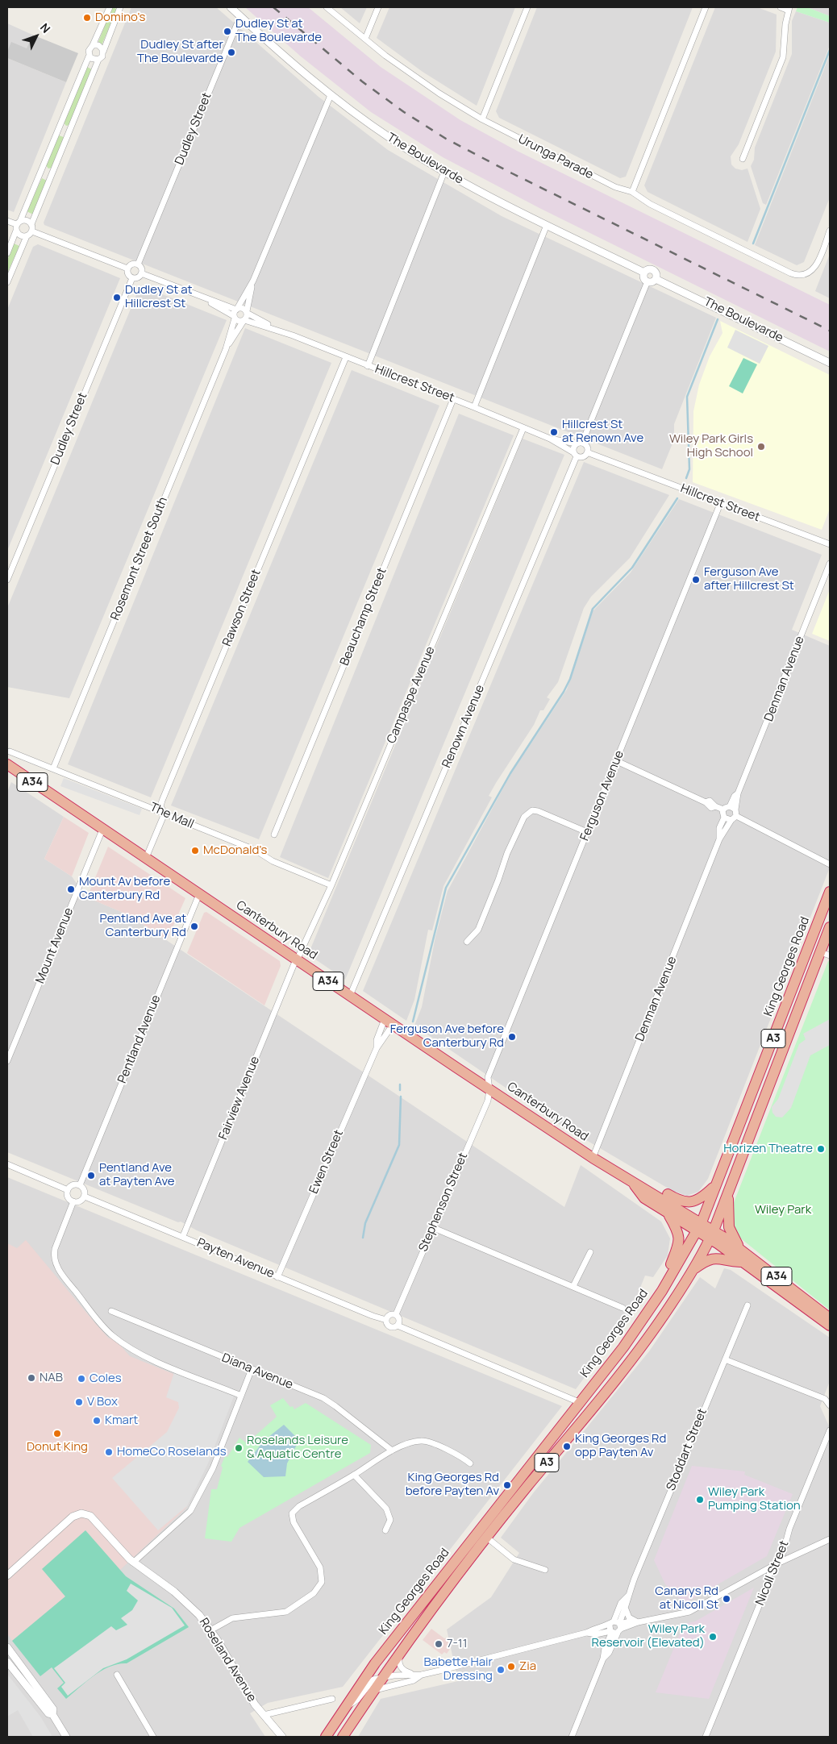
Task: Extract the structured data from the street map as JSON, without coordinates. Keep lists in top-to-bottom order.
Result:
{
  "streets": {
    "highway": [
      "A34",
      "Canterbury Road",
      "King Georges Road",
      "A3"
    ],
    "street": [
      "Dudley Street",
      "Urunga Parade",
      "The Boulevarde",
      "Hillcrest Street",
      "Rosemont Street South",
      "Rawson Street",
      "Beauchamp Street",
      "Denman Avenue",
      "Campaspe Avenue",
      "Renown Avenue",
      "Ferguson Avenue",
      "The Mall",
      "Mount Avenue",
      "Pentland Avenue",
      "Fairview Avenue",
      "Ewen Street",
      "Stephenson Street",
      "Payten Avenue",
      "Diana Avenue",
      "Stoddart Street",
      "Nicoll Street",
      "Roseland Avenue"
    ]
  },
  "crossings": [
    ["Dudley Street", "The Boulevarde"],
    ["Hillcrest Street", "Rosemont Street South"],
    ["Hillcrest Street", "Rawson Street"],
    ["Hillcrest Street", "Beauchamp Street"],
    ["Hillcrest Street", "Campaspe Avenue"],
    ["Hillcrest Street", "Renown Avenue"],
    ["Hillcrest Street", "Ferguson Avenue"],
    ["Rosemont Street South", "The Mall"],
    ["Rawson Street", "The Mall"],
    ["Rawson Street", "Canterbury Road"],
    ["Denman Avenue", "Canterbury Road"],
    ["Campaspe Avenue", "The Mall"],
    ["Campaspe Avenue", "Canterbury Road"],
    ["Campaspe Avenue", "Fairview Avenue"],
    ["Renown Avenue", "Canterbury Road"],
    ["Ferguson Avenue", "Canterbury Road"],
    ["Ferguson Avenue", "Stephenson Street"],
    ["Canterbury Road", "Mount Avenue"],
    ["Canterbury Road", "King Georges Road"],
    ["Canterbury Road", "Pentland Avenue"],
    ["Canterbury Road", "Fairview Avenue"],
    ["Canterbury Road", "Ewen Street"],
    ["Canterbury Road", "Stephenson Street"],
    ["Pentland Avenue", "Payten Avenue"],
    ["Fairview Avenue", "Payten Avenue"],
    ["Ewen Street", "Payten Avenue"],
    ["Stephenson Street", "Payten Avenue"]
  ],
  "parks": ["Wiley Park"],
  "places": [
    "Domino's",
    "Dudley St at The Boulevarde",
    "Dudley St after The Boulevarde",
    "Dudley St at Hillcrest St",
    "Hillcrest St at Renown Ave",
    "Wiley Park Girls High School",
    "Ferguson Ave after Hillcrest St",
    "McDonald's",
    "Mount Av before Canterbury Rd",
    "Pentland Ave at Canterbury Rd",
    "Ferguson Ave before Canterbury Rd",
    "Horizen Theatre",
    "Pentland Ave at Payten Ave",
    "NAB",
    "Coles",
    "V Box",
    "Kmart",
    "Donut King",
    "King Georges Rd opp Payten Av",
    "Roselands Leisure & Aquatic Centre",
    "HomeCo Roselands",
    "King Georges Rd before Payten Av",
    "Wiley Park Pumping Station",
    "Canarys Rd at Nicoll St",
    "Wiley Park Reservoir (Elevated)",
    "7-11",
    "Zia",
    "Babette Hair Dressing"
  ],
  "north": "top right"
}
